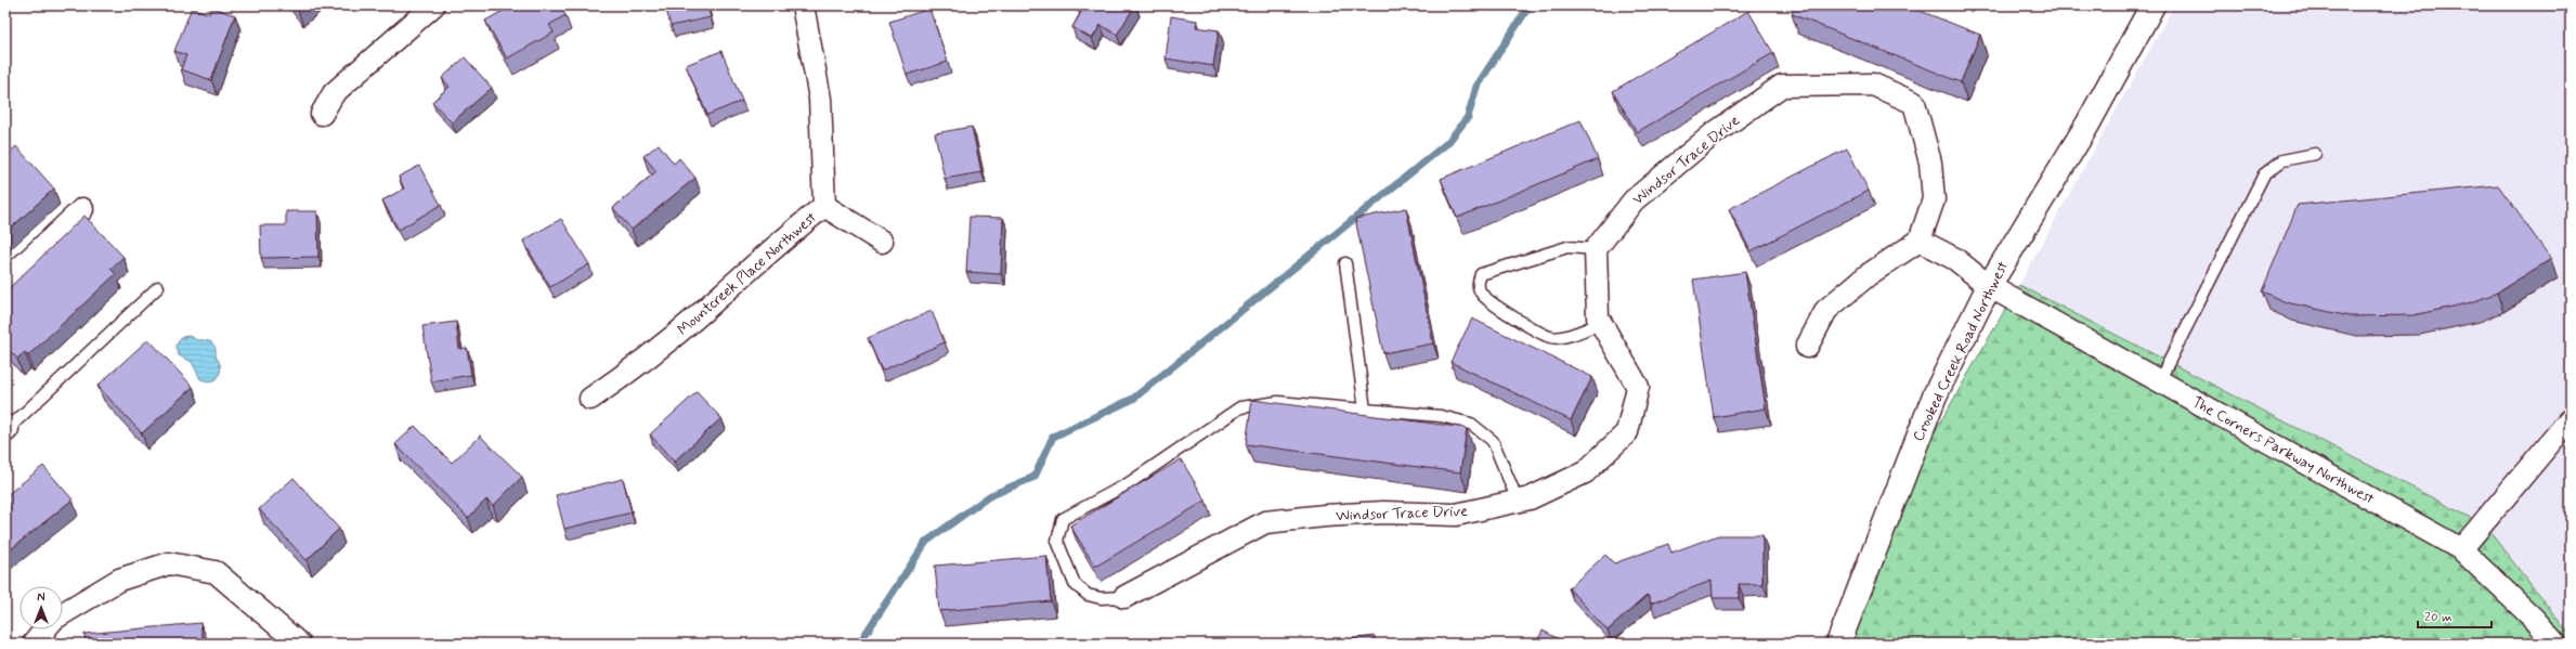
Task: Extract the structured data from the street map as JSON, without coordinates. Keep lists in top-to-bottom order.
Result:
{
  "streets": {
    "street": [
      "Windsor Trace Drive",
      "Mountcreek Place Northwest",
      "Crooked Creek Road Northwest",
      "The Corners Parkway Northwest"
    ]
  },
  "crossings": [
    ["Windsor Trace Drive", "The Corners Parkway Northwest"],
    ["Crooked Creek Road Northwest", "The Corners Parkway Northwest"]
  ],
  "scale_bar": "20 m",
  "north": "top"
}
